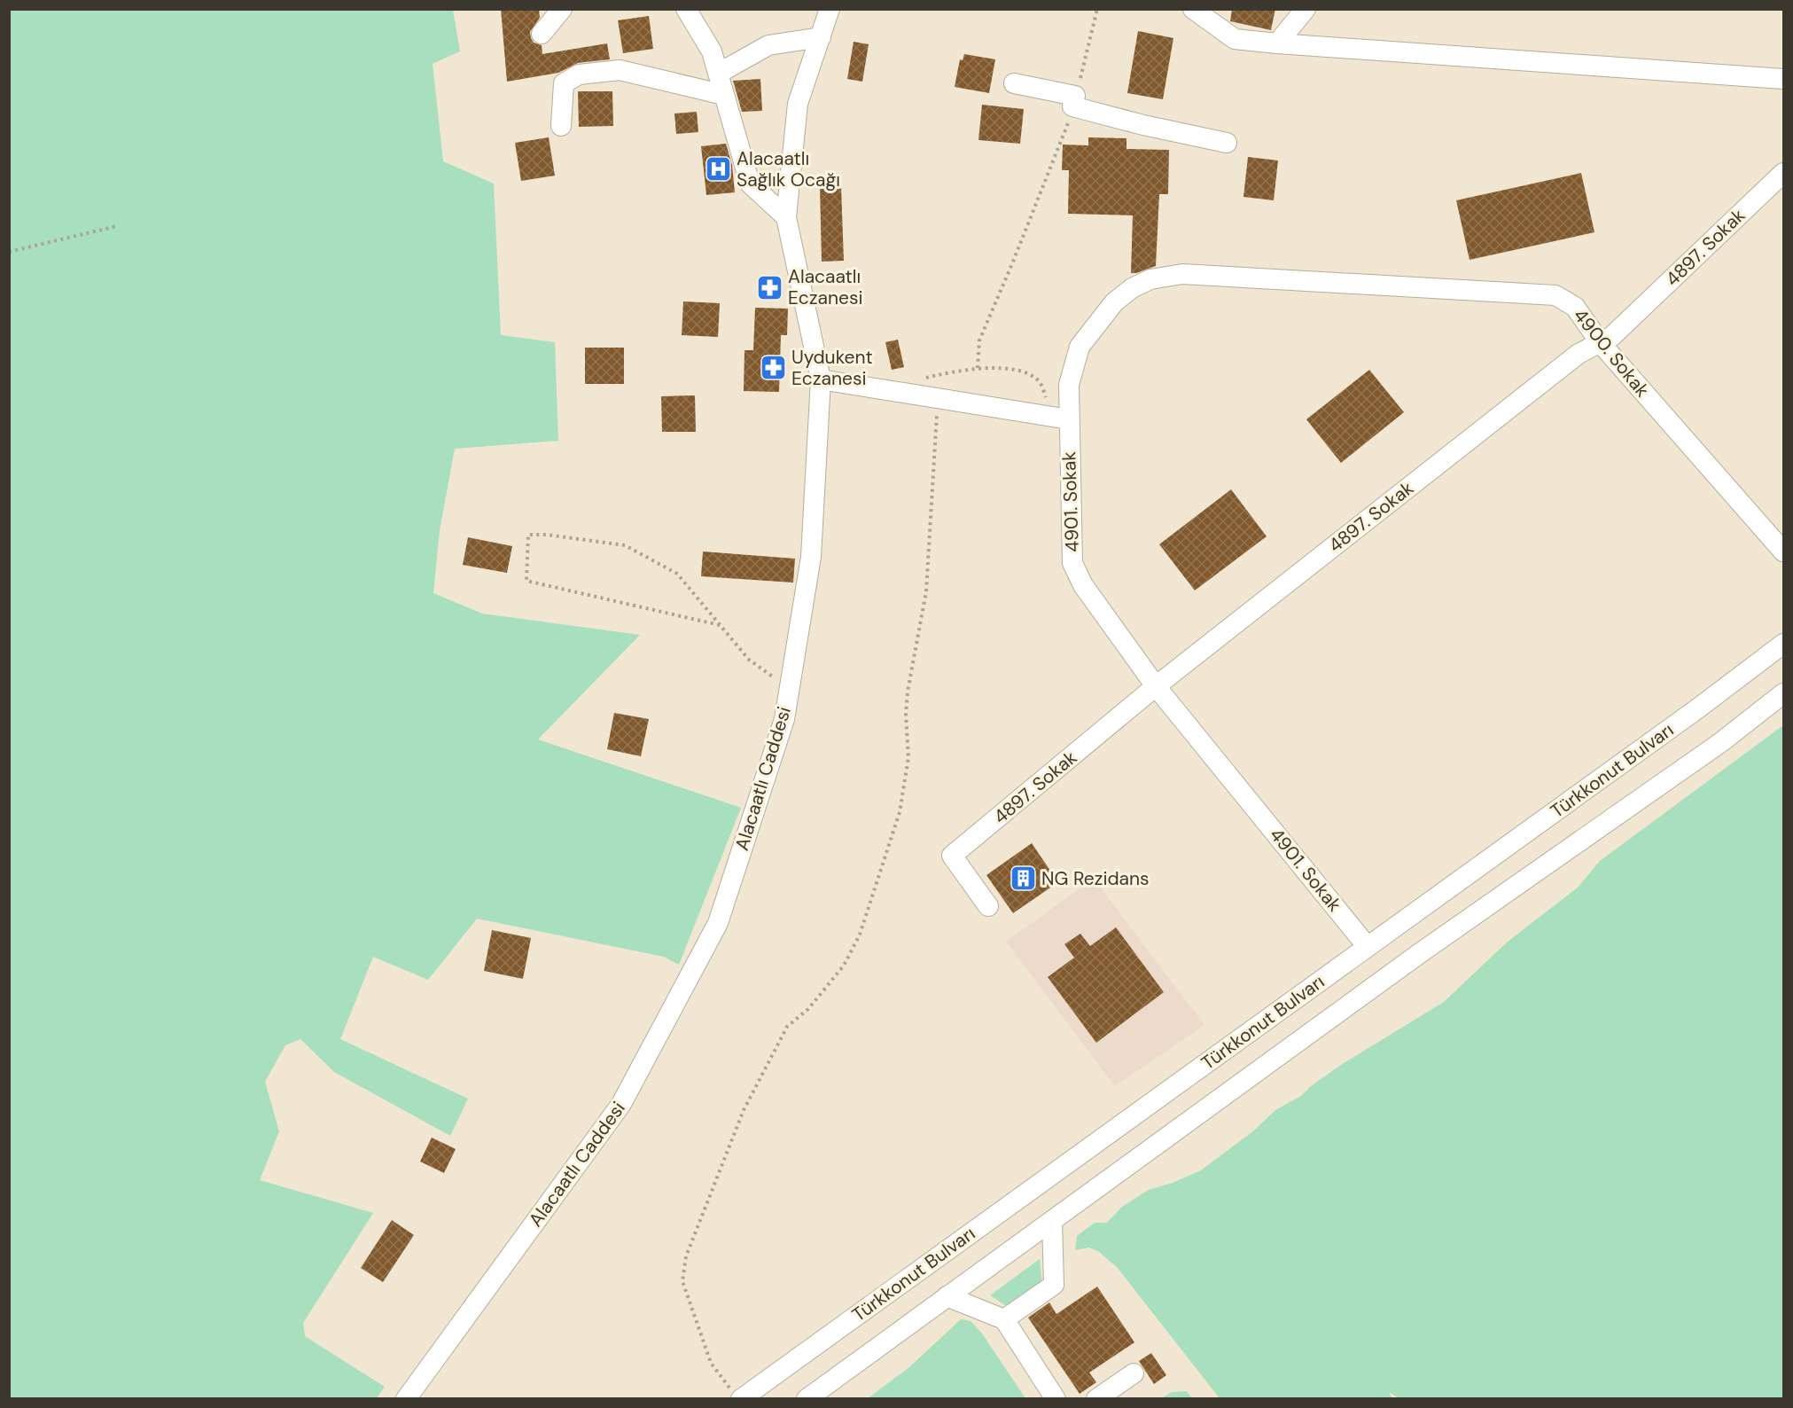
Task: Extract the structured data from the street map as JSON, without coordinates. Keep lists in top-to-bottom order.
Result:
{
  "streets": {
    "street": [
      "4897. Sokak",
      "4900. Sokak",
      "4901. Sokak",
      "Türkkonut Bulvarı",
      "Alacaatlı Caddesi"
    ]
  },
  "crossings": [
    ["4897. Sokak", "4900. Sokak"],
    ["4897. Sokak", "4901. Sokak"],
    ["4900. Sokak", "4901. Sokak"],
    ["4901. Sokak", "Türkkonut Bulvarı"]
  ],
  "places": {
    "hospital": ["Alacaatlı Sağlık Ocağı"],
    "pharmacy": ["Alacaatlı Eczanesi", "Uydukent Eczanesi"],
    "building": ["NG Rezidans"]
  }
}
